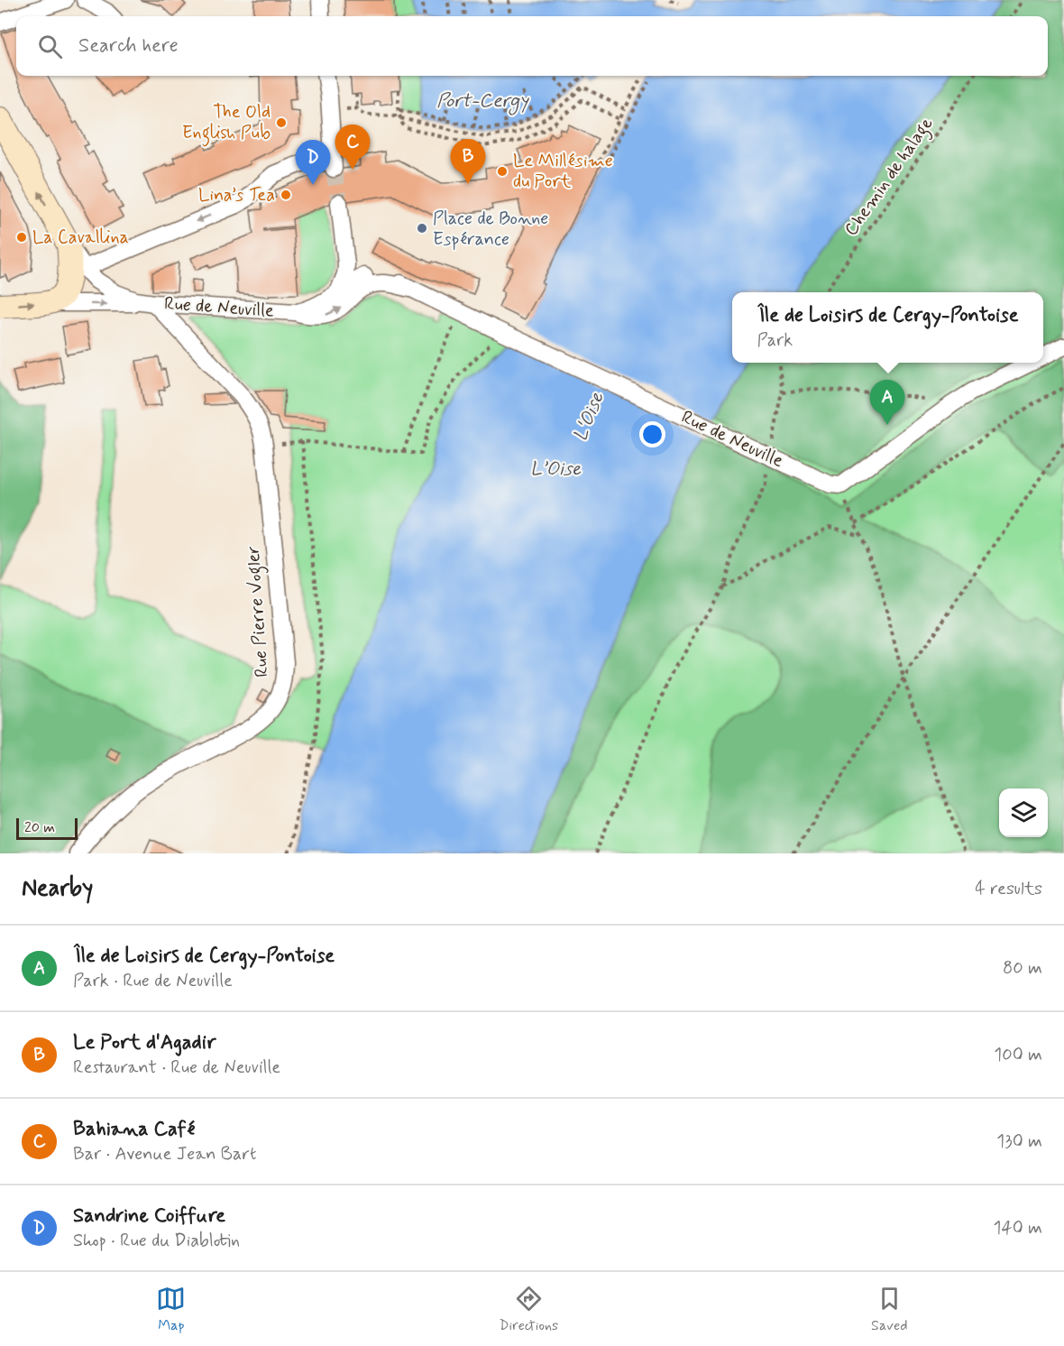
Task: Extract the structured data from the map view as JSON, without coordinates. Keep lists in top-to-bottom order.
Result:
{
  "streets": {
    "street": ["Rue de Neuville", "Rue Pierre Vogler"],
    "path": ["Chemin de halage"]
  },
  "crossings": [
    ["Rue de Neuville", "Rue Pierre Vogler"]
  ],
  "water": ["Port-Cergy", "L'Oise", "L’Oise"],
  "places": [
    "The Old English Pub",
    "Le Millésime du Port",
    "Lina’s Tea",
    "Place de Bonne Espérance",
    "La Cavallina"
  ],
  "scale_bar": "20 m",
  "page": {
    "search": "Search here",
    "pins": [
      "C",
      "B",
      "D",
      "A"
    ],
    "popup": ["Île de Loisirs de Cergy-Pontoise", "Park"],
    "scale": "20 m",
    "heading": ["Nearby", "4 results"],
    "list": [
      {
        "mark": "A",
        "name": "Île de Loisirs de Cergy-Pontoise",
        "note": "Park · Rue de Neuville",
        "value": "80 m"
      },
      {
        "mark": "B",
        "name": "Le Port d'Agadir",
        "note": "Restaurant · Rue de Neuville",
        "value": "100 m"
      },
      {
        "mark": "C",
        "name": "Bahiana Café",
        "note": "Bar · Avenue Jean Bart",
        "value": "130 m"
      },
      {
        "mark": "D",
        "name": "Sandrine Coiffure",
        "note": "Shop · Rue du Diablotin",
        "value": "140 m"
      }
    ],
    "nav": ["Map", "Directions", "Saved"]
  }
}
